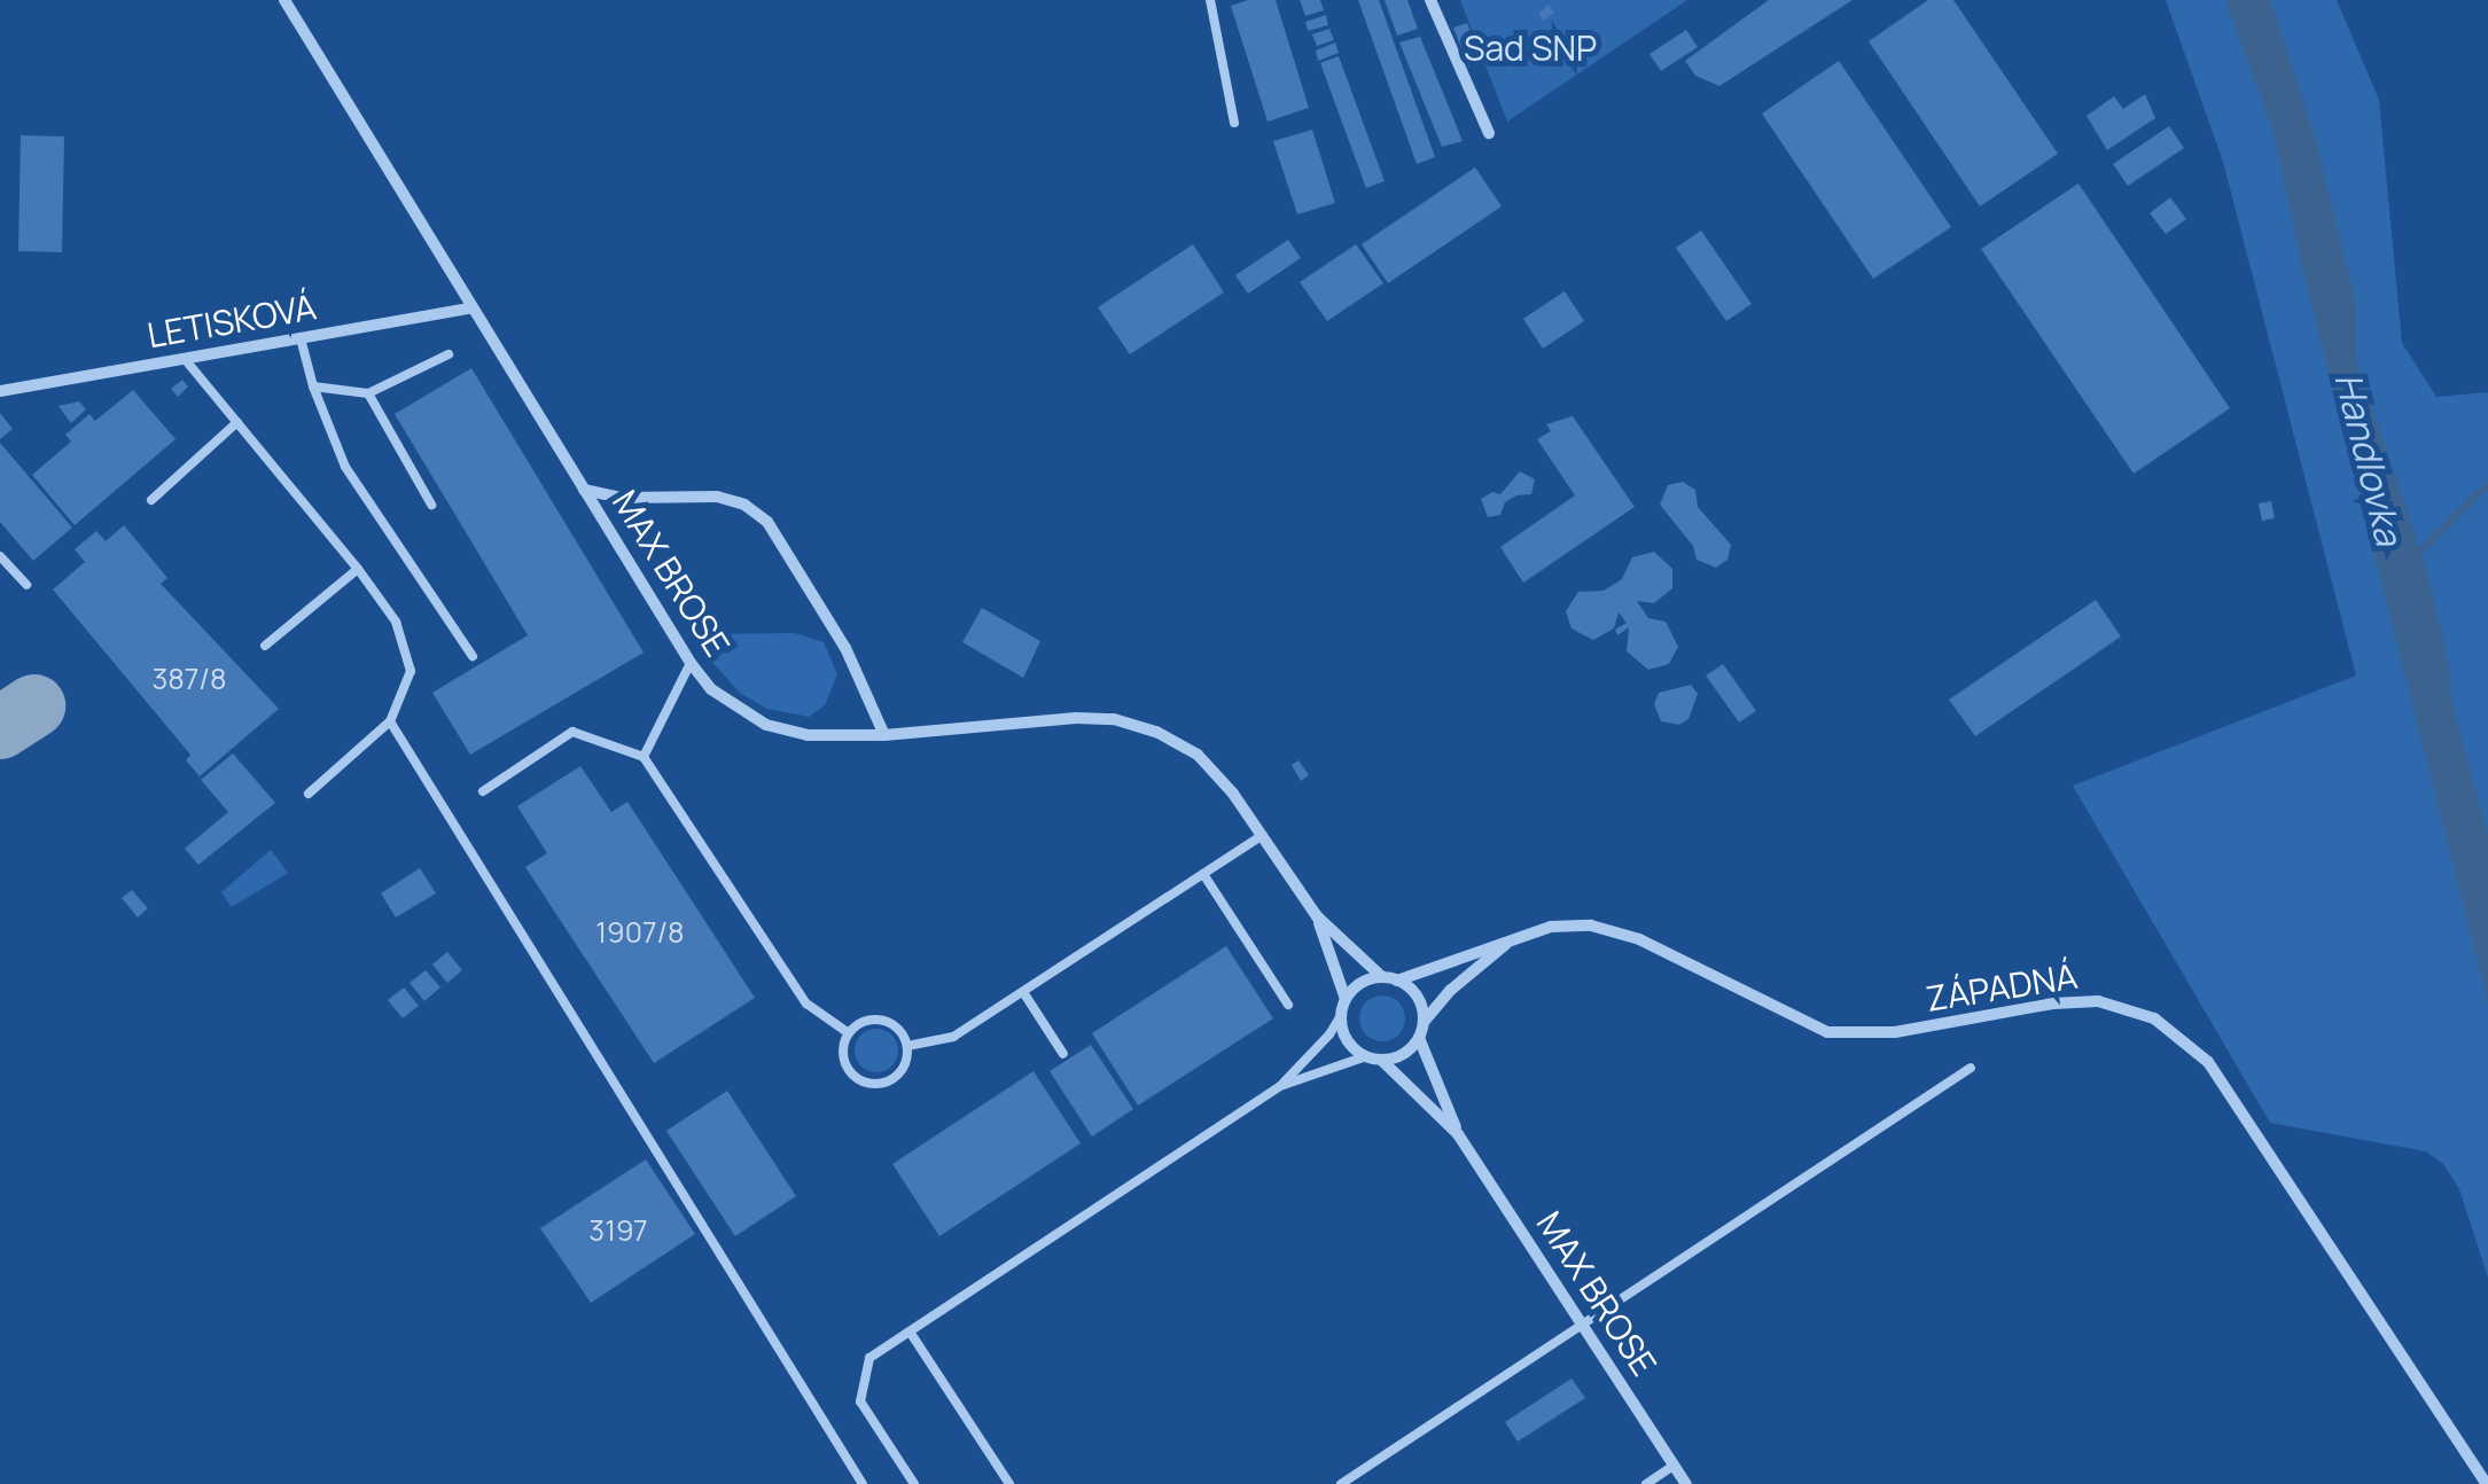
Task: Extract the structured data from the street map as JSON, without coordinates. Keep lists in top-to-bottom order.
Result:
{
  "streets": {
    "street": ["LETISKOVÁ", "MAX BROSE", "ZÁPADNÁ"]
  },
  "crossings": [
    ["LETISKOVÁ", "MAX BROSE"],
    ["MAX BROSE", "ZÁPADNÁ"]
  ],
  "water": ["Handlovka"],
  "parks": ["Sad SNP"],
  "house_numbers": ["387/8", "1907/8", "3197"]
}
